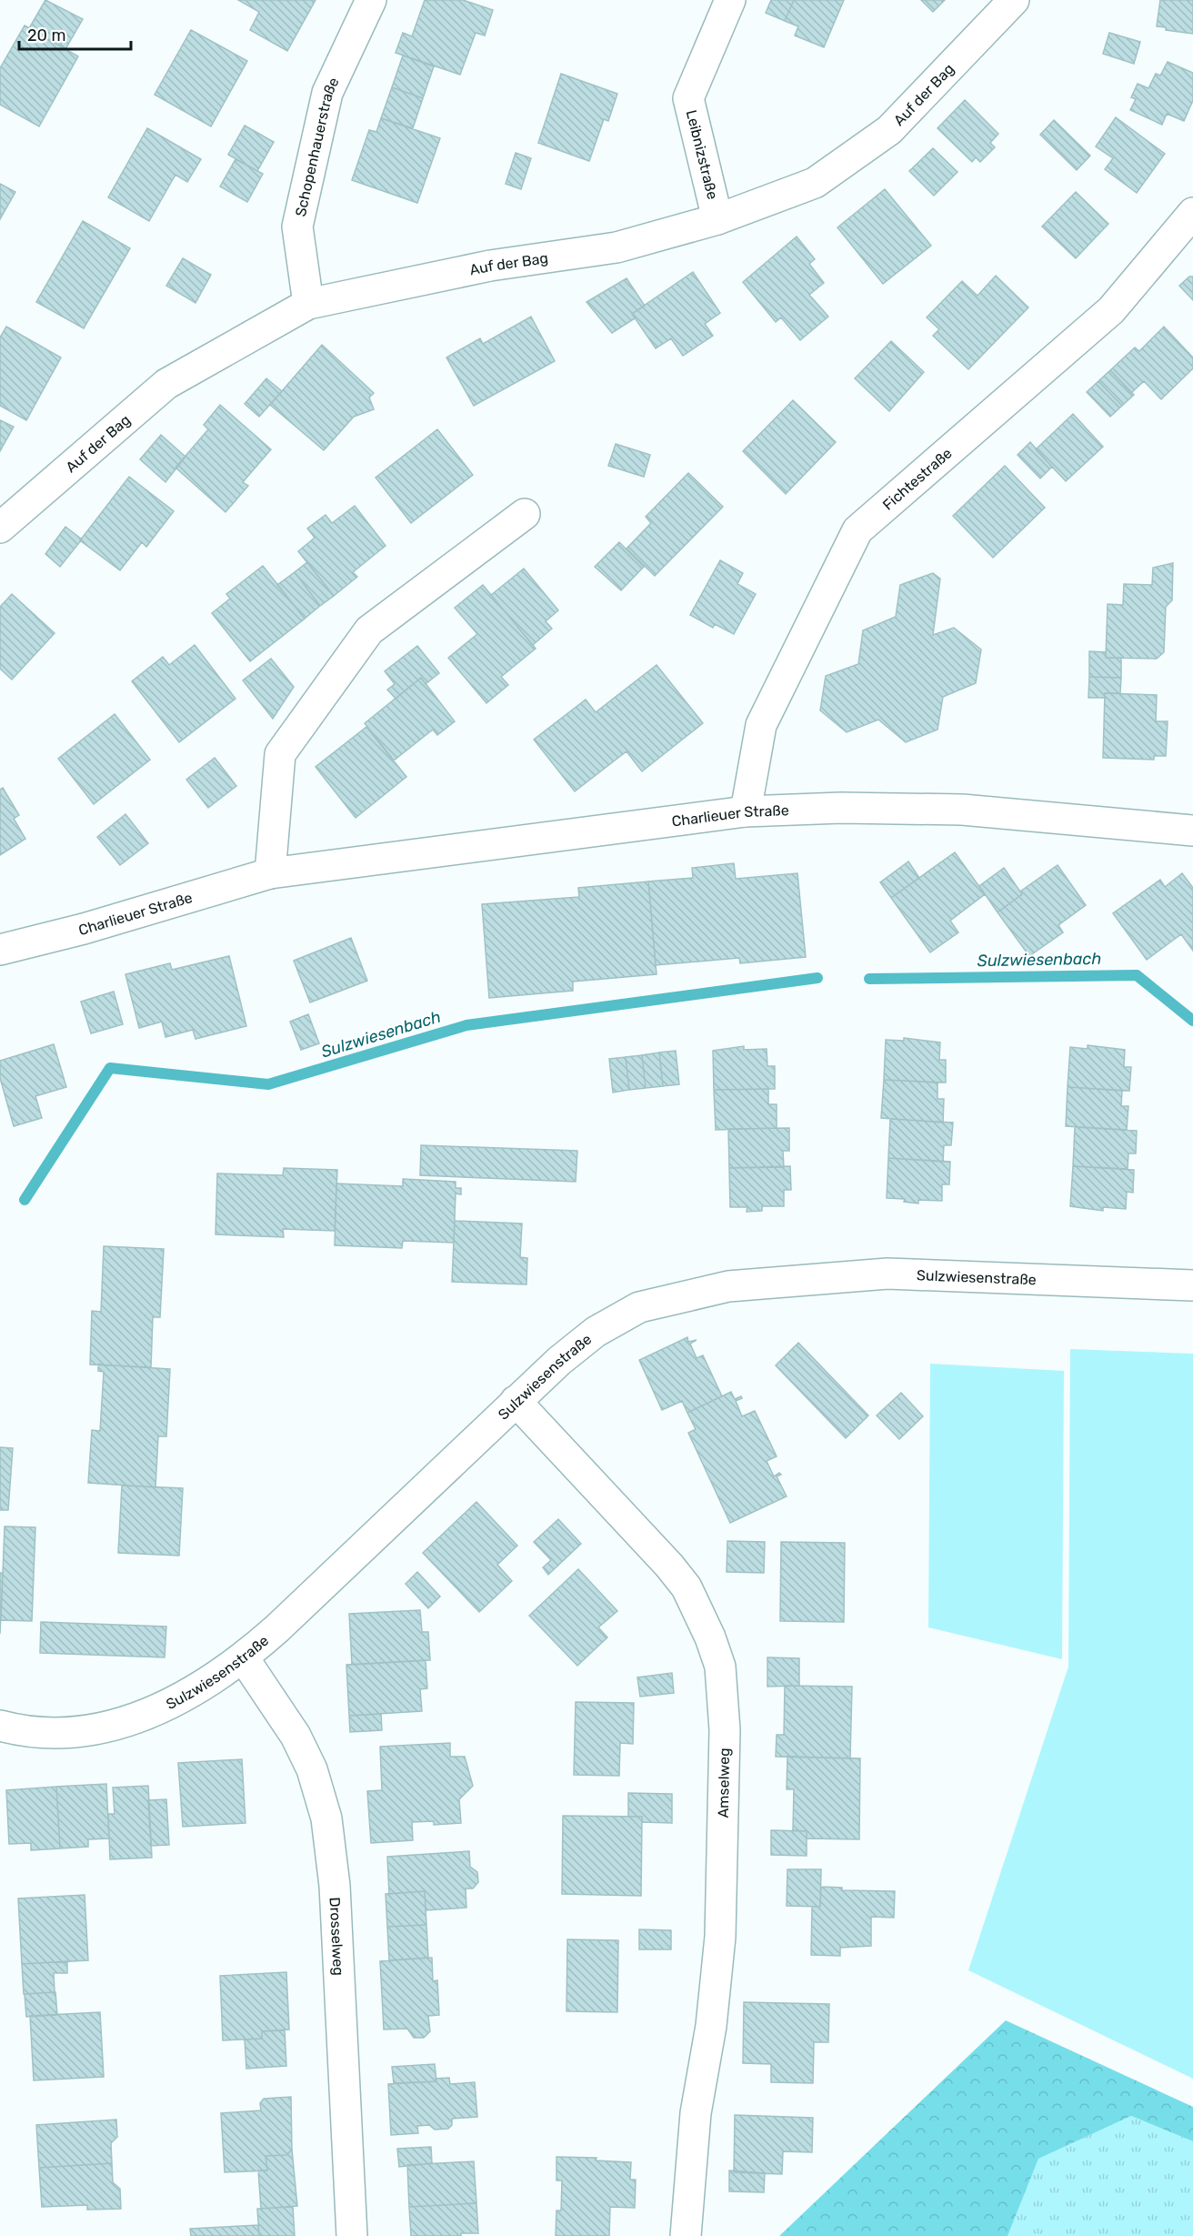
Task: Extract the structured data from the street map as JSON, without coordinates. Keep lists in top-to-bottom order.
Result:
{
  "streets": {
    "street": [
      "Auf der Bag",
      "Schopenhauerstraße",
      "Leibnizstraße",
      "Fichtestraße",
      "Charlieuer Straße",
      "Sulzwiesenstraße",
      "Amselweg",
      "Drosselweg"
    ]
  },
  "crossings": [
    ["Auf der Bag", "Schopenhauerstraße"],
    ["Auf der Bag", "Leibnizstraße"],
    ["Fichtestraße", "Charlieuer Straße"],
    ["Sulzwiesenstraße", "Amselweg"],
    ["Sulzwiesenstraße", "Drosselweg"]
  ],
  "water": ["Sulzwiesenbach"],
  "scale_bar": "20 m"
}
